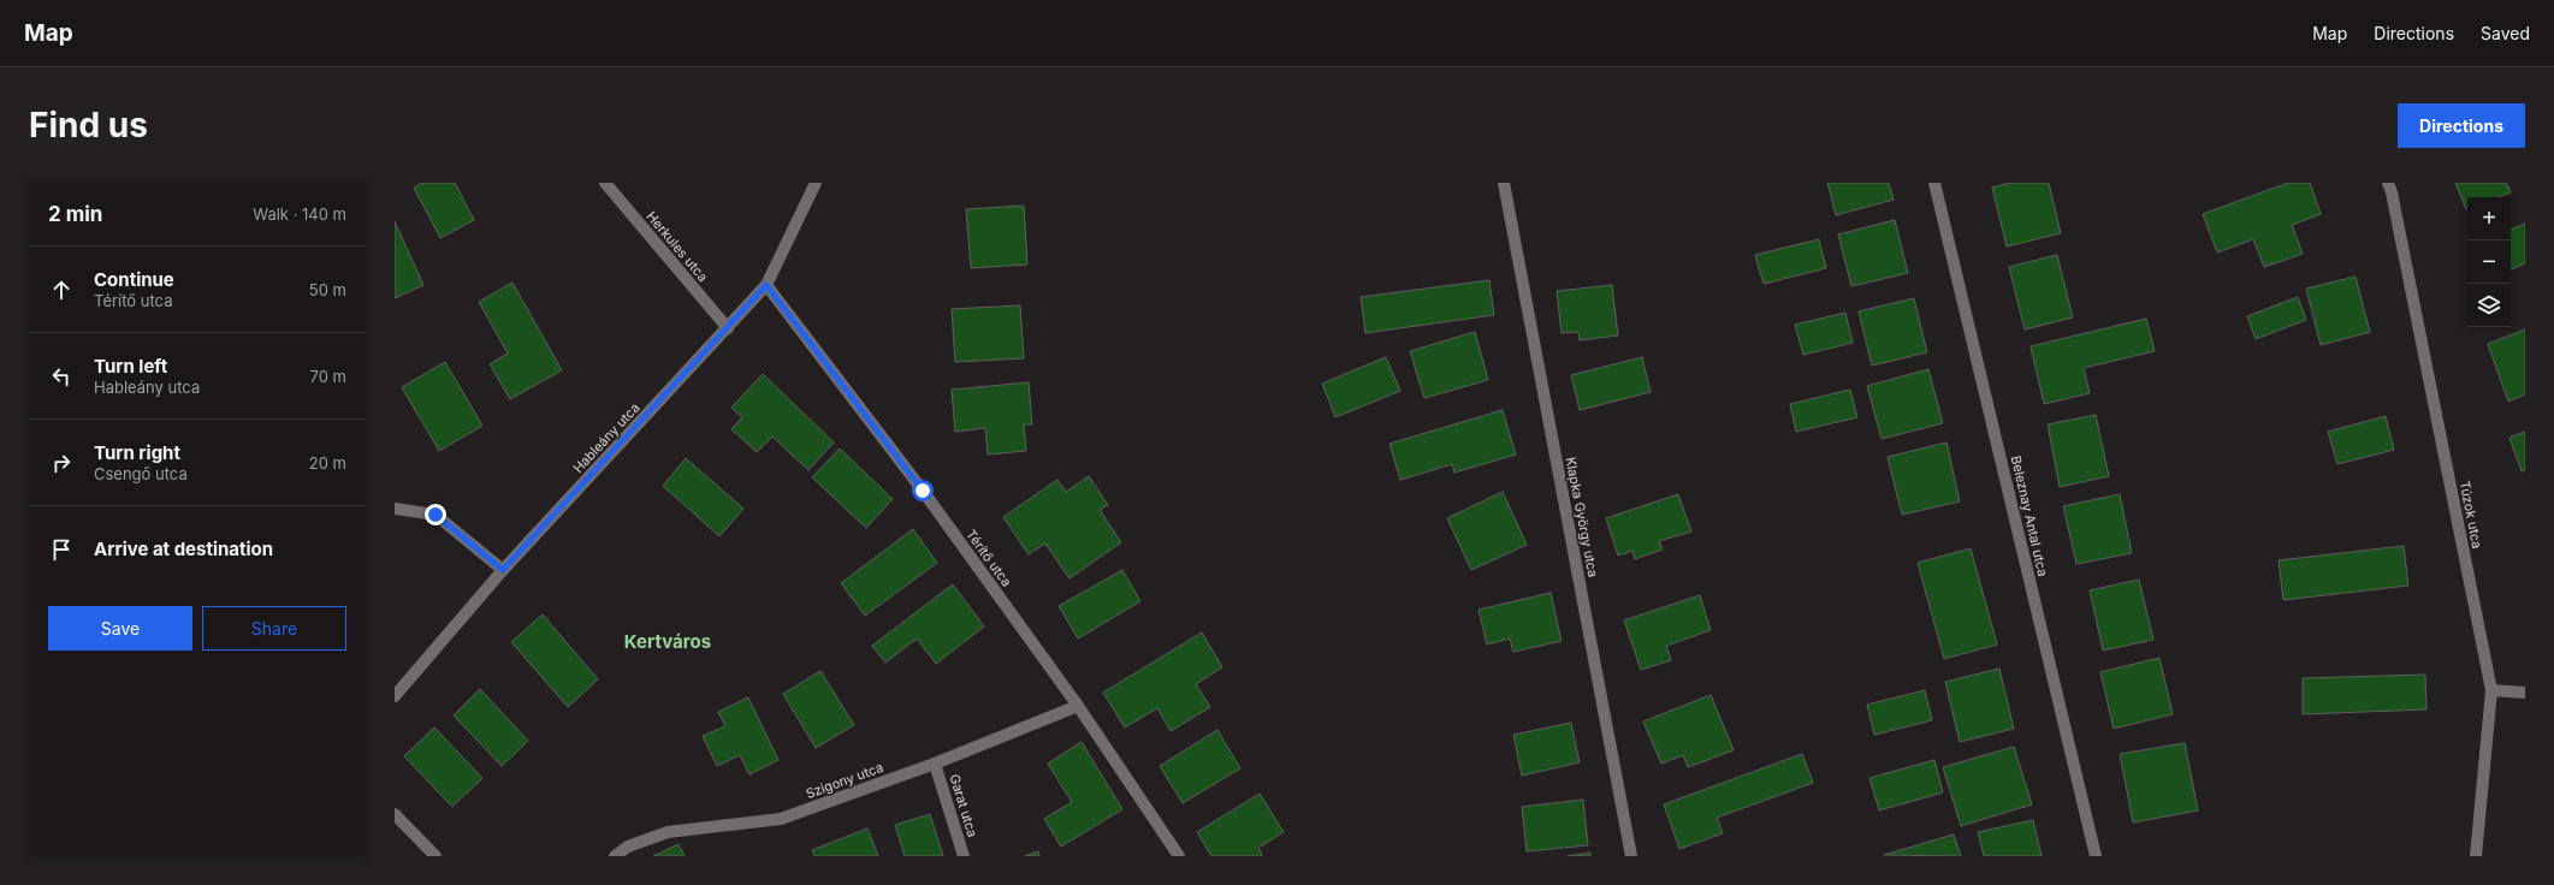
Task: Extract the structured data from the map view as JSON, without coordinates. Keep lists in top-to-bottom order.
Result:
{
  "streets": {
    "street": [
      "Herkules utca",
      "Hableány utca",
      "Túzok utca",
      "Beleznay Antal utca",
      "Klapka György utca",
      "Térítő utca",
      "Szigony utca",
      "Garat utca"
    ]
  },
  "crossings": [
    ["Herkules utca", "Hableány utca"],
    ["Hableány utca", "Térítő utca"],
    ["Térítő utca", "Szigony utca"],
    ["Szigony utca", "Garat utca"]
  ],
  "districts": ["Kertváros"],
  "page": {
    "header": "Map",
    "nav": ["Map", "Directions", "Saved"],
    "buttons": [
      "Directions",
      ["Save", "Share"]
    ],
    "title": "Find us",
    "heading": ["2 min", "Walk · 140 m"],
    "map_buttons": ["+", "−"],
    "list": [
      ["Continue", "Térítő utca", "50 m"],
      ["Turn left", "Hableány utca", "70 m"],
      ["Turn right", "Csengő utca", "20 m"],
      "Arrive at destination"
    ]
  }
}
